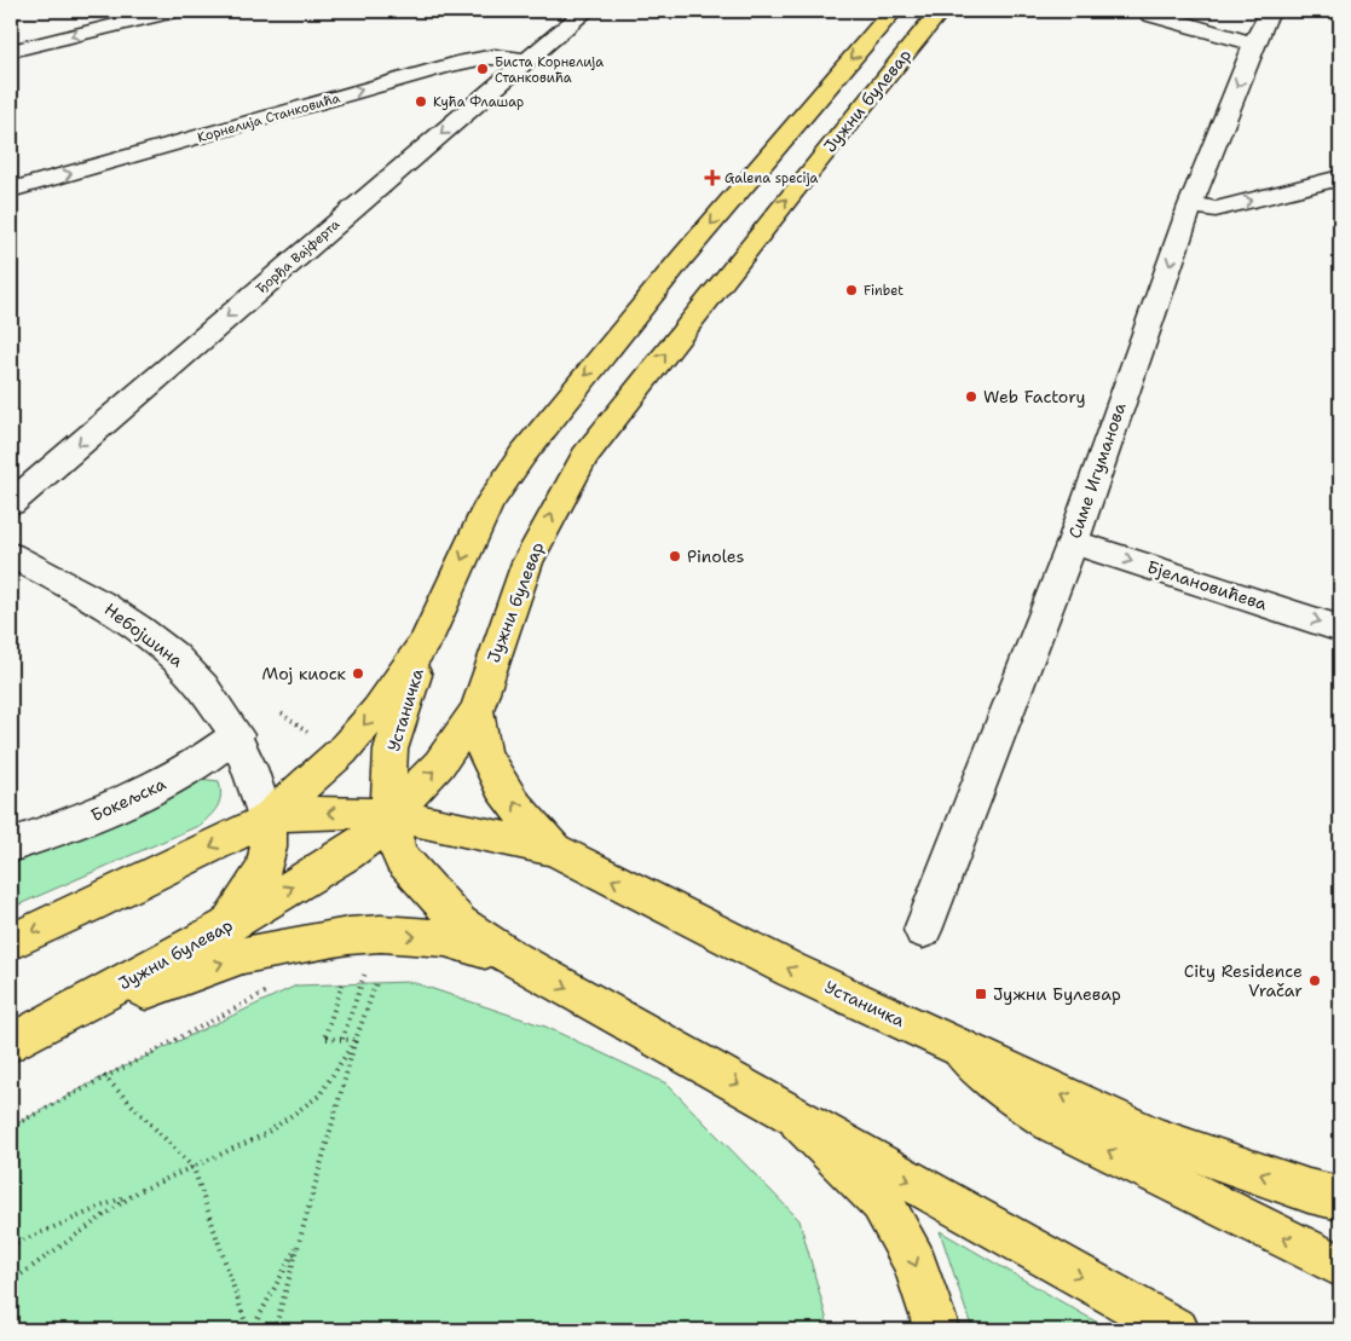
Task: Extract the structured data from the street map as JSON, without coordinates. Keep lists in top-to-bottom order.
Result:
{
  "streets": {
    "main road": ["Јужни булевар", "Устаничка"],
    "street": [
      "Корнелија Станковића",
      "Ђорђа Вајферта",
      "Симе Игуманова",
      "Бјелановићева",
      "Небојшина",
      "Бокељска"
    ]
  },
  "crossings": [
    ["Јужни булевар", "Устаничка"],
    ["Корнелија Станковића", "Ђорђа Вајферта"],
    ["Симе Игуманова", "Бјелановићева"],
    ["Небојшина", "Устаничка"],
    ["Небојшина", "Бокељска"]
  ],
  "one_way": ["Ђорђа Вајферта", "Симе Игуманова", "Бјелановићева"],
  "places": {
    "other": [
      "Биста Корнелија Станковића",
      "Кућа Флашар",
      "Finbet",
      "Web Factory",
      "Pinoles",
      "Мој киоск",
      "City Residence Vračar"
    ],
    "health": ["Galena specija"],
    "transit": ["Јужни Булевар"]
  }
}
